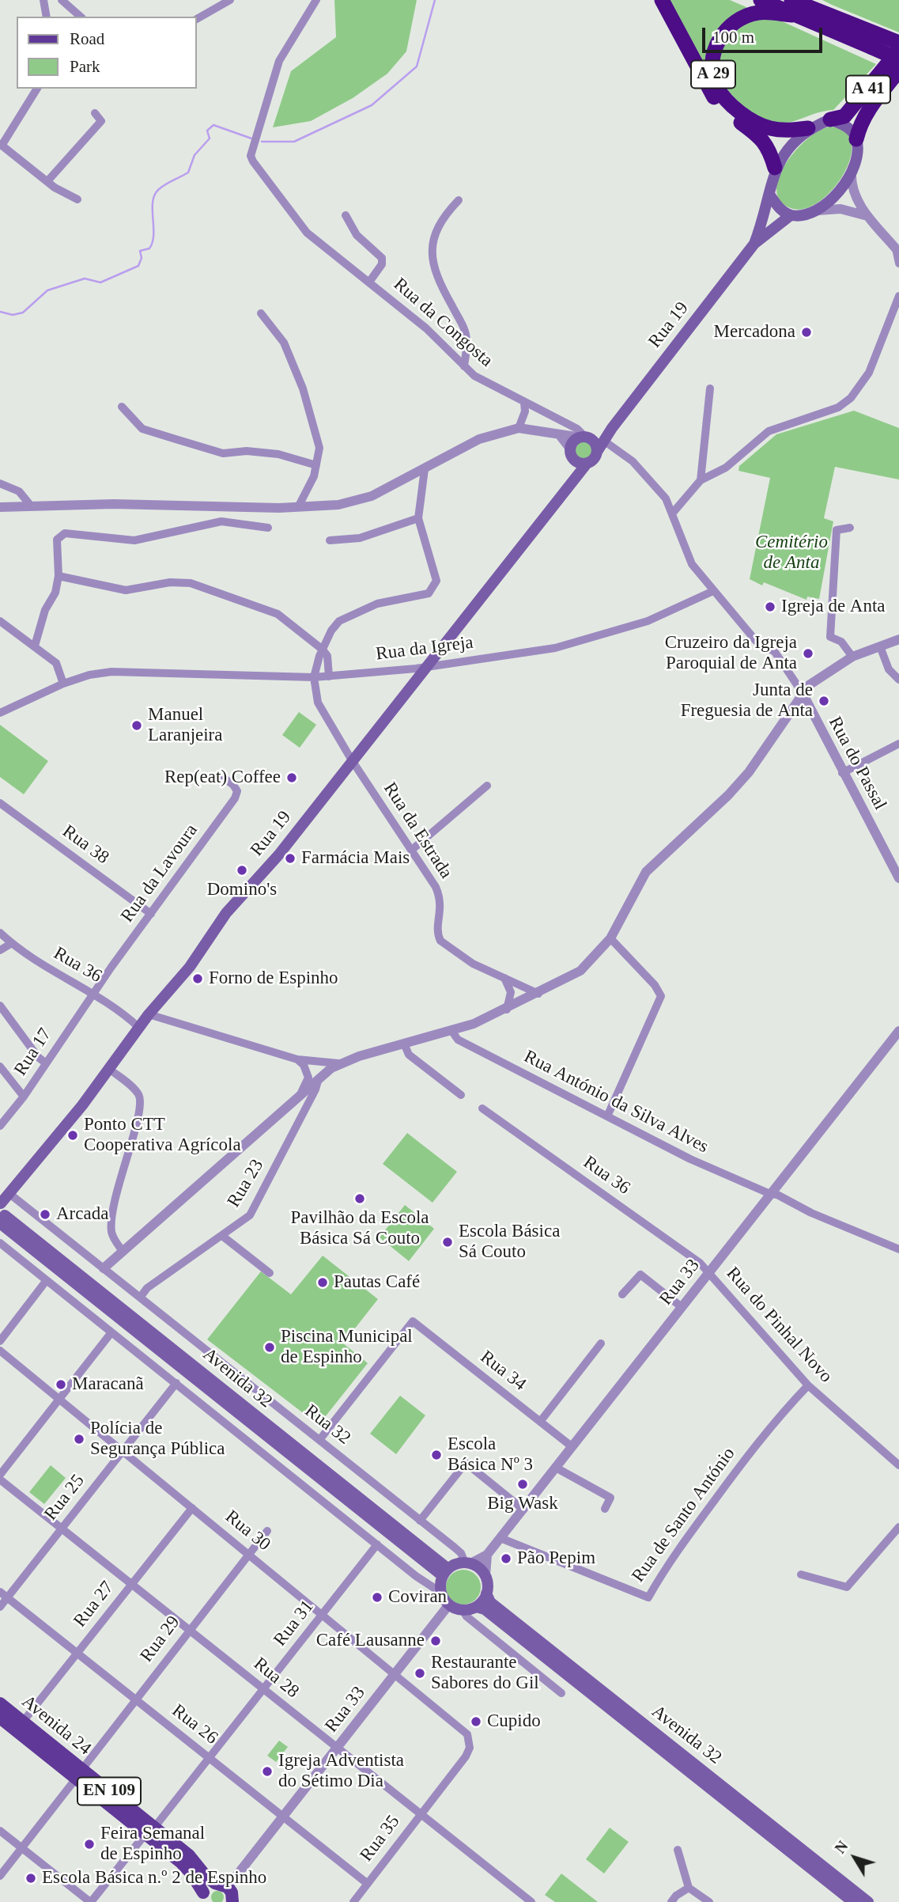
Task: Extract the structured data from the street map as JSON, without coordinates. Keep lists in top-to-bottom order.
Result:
{
  "streets": {
    "highway": ["A 29", "A 41"],
    "main road": [
      "Rua 19",
      "Avenida 32",
      "Avenida 24",
      "EN 109"
    ],
    "street": [
      "Rua da Congosta",
      "Rua da Igreja",
      "Rua do Passal",
      "Rua da Estrada",
      "Rua 38",
      "Rua da Lavoura",
      "Rua 36",
      "Rua 17",
      "Rua António da Silva Alves",
      "Rua 23",
      "Rua 33",
      "Rua do Pinhal Novo",
      "Rua 34",
      "Rua 32",
      "Rua 25",
      "Rua de Santo António",
      "Rua 30",
      "Rua 27",
      "Rua 31",
      "Rua 29",
      "Rua 28",
      "Rua 26",
      "Rua 35"
    ]
  },
  "crossings": [
    ["A 29", "A 41"],
    ["A 29", "Rua 19"],
    ["A 41", "Rua 19"],
    ["Rua da Congosta", "Rua 19"],
    ["Rua 19", "Rua da Igreja"],
    ["Rua 19", "Rua da Estrada"],
    ["Rua 19", "Rua 36"],
    ["Rua 19", "Rua 32"],
    ["Rua da Igreja", "Rua da Estrada"],
    ["Rua 38", "Rua da Lavoura"],
    ["Rua da Lavoura", "Rua 36"],
    ["Rua da Lavoura", "Rua 17"],
    ["Rua 36", "Rua 17"],
    ["Rua 36", "Rua 33"],
    ["Rua 36", "Rua do Pinhal Novo"],
    ["Rua António da Silva Alves", "Rua 33"],
    ["Rua 23", "Rua 32"],
    ["Rua 33", "Rua do Pinhal Novo"],
    ["Rua 33", "Rua 34"],
    ["Rua 33", "Avenida 32"],
    ["Rua 33", "Rua 32"],
    ["Rua 33", "Rua de Santo António"],
    ["Rua 33", "Rua 30"],
    ["Rua 33", "Rua 28"],
    ["Rua 33", "Rua 26"],
    ["Rua 33", "Avenida 24"],
    ["Rua do Pinhal Novo", "Rua de Santo António"],
    ["Rua 34", "Rua 32"],
    ["Avenida 32", "Rua 32"],
    ["Rua 25", "Rua 30"],
    ["Rua 25", "Rua 28"],
    ["Rua 25", "Rua 26"],
    ["Rua 30", "Rua 27"],
    ["Rua 30", "Rua 31"],
    ["Rua 30", "Rua 29"],
    ["Rua 30", "Rua 35"],
    ["Rua 27", "Rua 28"],
    ["Rua 27", "Rua 26"],
    ["Rua 27", "Avenida 24"],
    ["Rua 31", "Rua 28"],
    ["Rua 31", "Rua 26"],
    ["Rua 31", "Avenida 24"],
    ["Rua 29", "Rua 28"],
    ["Rua 29", "Rua 26"],
    ["Rua 29", "Avenida 24"],
    ["Rua 28", "Rua 35"],
    ["Rua 26", "Rua 35"]
  ],
  "parks": ["Cemitério de Anta"],
  "places": [
    "Mercadona",
    "Igreja de Anta",
    "Cruzeiro da Igreja Paroquial de Anta",
    "Junta de Freguesia de Anta",
    "Manuel Laranjeira",
    "Rep(eat) Coffee",
    "Farmácia Mais",
    "Domino's",
    "Forno de Espinho",
    "Ponto CTT Cooperativa Agrícola",
    "Pavilhão da Escola Básica Sá Couto",
    "Arcada",
    "Escola Básica Sá Couto",
    "Pautas Café",
    "Piscina Municipal de Espinho",
    "Maracanã",
    "Polícia de Segurança Pública",
    "Escola Básica Nº 3",
    "Big Wask",
    "Pão Pepim",
    "Coviran",
    "Café Lausanne",
    "Restaurante Sabores do Gil",
    "Cupido",
    "Igreja Adventista do Sétimo Dia",
    "Feira Semanal de Espinho",
    "Escola Básica n.º 2 de Espinho"
  ],
  "legend": ["Road", "Park"],
  "scale_bar": "100 m",
  "north": "top left"
}
